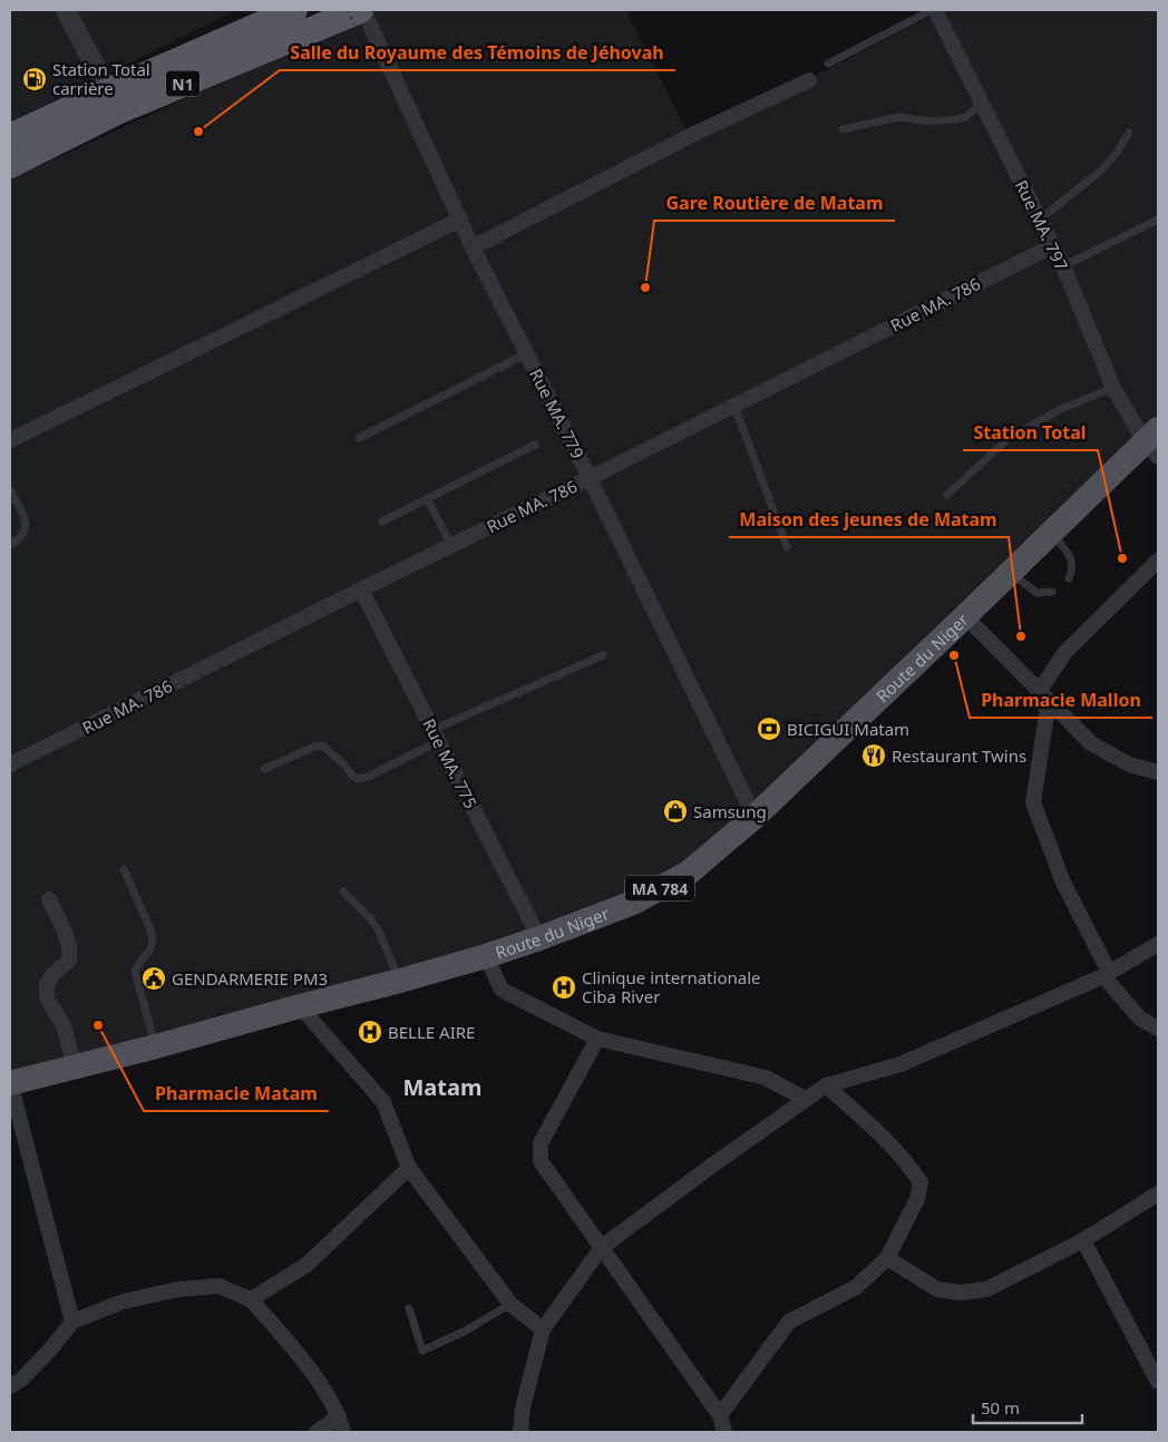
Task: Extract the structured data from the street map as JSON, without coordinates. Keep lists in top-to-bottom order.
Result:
{
  "streets": {
    "highway": ["N1"],
    "main road": ["Route du Niger", "MA 784"],
    "street": [
      "Rue MA. 797",
      "Rue MA. 786",
      "Rue MA. 779",
      "Rue MA. 775"
    ]
  },
  "crossings": [
    ["N1", "Rue MA. 779"],
    ["Rue MA. 797", "Rue MA. 786"],
    ["Rue MA. 797", "Route du Niger"],
    ["Rue MA. 786", "Rue MA. 779"],
    ["Rue MA. 786", "Rue MA. 775"],
    ["Rue MA. 779", "Route du Niger"],
    ["Route du Niger", "Rue MA. 775"]
  ],
  "districts": ["Matam"],
  "places": {
    "fuel station": ["Station Total carrière"],
    "other": [
      "Salle du Royaume des Témoins de Jéhovah",
      "Gare Routière de Matam",
      "Station Total",
      "Maison des jeunes de Matam",
      "Pharmacie Mallon",
      "Pharmacie Matam"
    ],
    "bank": ["BICIGUI Matam"],
    "restaurant": ["Restaurant Twins"],
    "shop": ["Samsung"],
    "public building": ["GENDARMERIE PM3"],
    "hospital": ["Clinique internationale Ciba River", "BELLE AIRE"]
  },
  "scale_bar": "50 m"
}
